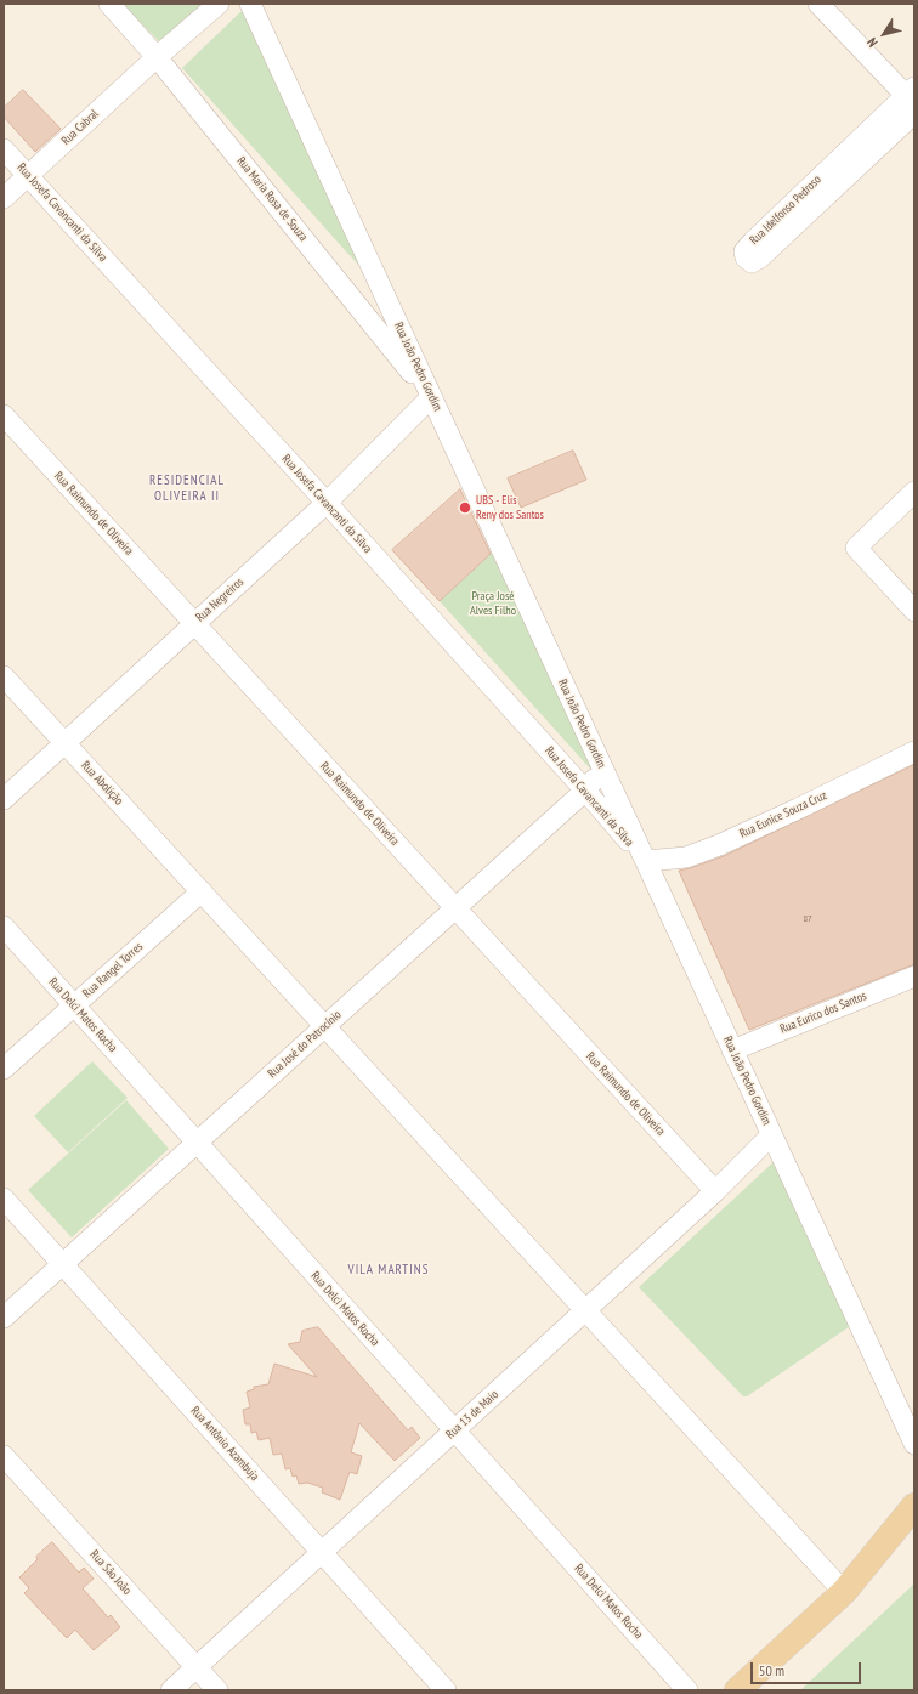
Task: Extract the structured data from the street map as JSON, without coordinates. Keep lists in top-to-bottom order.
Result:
{
  "streets": {
    "street": [
      "Rua Cabral",
      "Rua Maria Rosa de Souza",
      "Rua Idelfonso Pedroso",
      "Rua Josefa Cavancanti da Silva",
      "Rua João Pedro Gordim",
      "Rua Raimundo de Oliveira",
      "Rua Negreiros",
      "Rua Abolição",
      "Rua Eunice Souza Cruz",
      "Rua Rangel Torres",
      "Rua Eurico dos Santos",
      "Rua Delci Matos Rocha",
      "Rua José do Patrocínio",
      "Rua 13 de Maio",
      "Rua Antônio Azambuja",
      "Rua São João"
    ]
  },
  "crossings": [
    ["Rua Cabral", "Rua Maria Rosa de Souza"],
    ["Rua Cabral", "Rua Josefa Cavancanti da Silva"],
    ["Rua Maria Rosa de Souza", "Rua João Pedro Gordim"],
    ["Rua Maria Rosa de Souza", "Rua Negreiros"],
    ["Rua Josefa Cavancanti da Silva", "Rua João Pedro Gordim"],
    ["Rua Josefa Cavancanti da Silva", "Rua Negreiros"],
    ["Rua Josefa Cavancanti da Silva", "Rua Eunice Souza Cruz"],
    ["Rua Josefa Cavancanti da Silva", "Rua José do Patrocínio"],
    ["Rua João Pedro Gordim", "Rua Negreiros"],
    ["Rua João Pedro Gordim", "Rua Eunice Souza Cruz"],
    ["Rua João Pedro Gordim", "Rua Eurico dos Santos"],
    ["Rua João Pedro Gordim", "Rua José do Patrocínio"],
    ["Rua João Pedro Gordim", "Rua 13 de Maio"],
    ["Rua Raimundo de Oliveira", "Rua Negreiros"],
    ["Rua Raimundo de Oliveira", "Rua José do Patrocínio"],
    ["Rua Raimundo de Oliveira", "Rua 13 de Maio"],
    ["Rua Negreiros", "Rua Abolição"],
    ["Rua Abolição", "Rua Rangel Torres"],
    ["Rua Abolição", "Rua José do Patrocínio"],
    ["Rua Abolição", "Rua 13 de Maio"],
    ["Rua Rangel Torres", "Rua Delci Matos Rocha"],
    ["Rua Delci Matos Rocha", "Rua José do Patrocínio"],
    ["Rua Delci Matos Rocha", "Rua 13 de Maio"],
    ["Rua José do Patrocínio", "Rua Antônio Azambuja"],
    ["Rua 13 de Maio", "Rua Antônio Azambuja"],
    ["Rua 13 de Maio", "Rua São João"]
  ],
  "districts": ["RESIDENCIAL OLIVEIRA II", "VILA MARTINS"],
  "parks": ["Praça José Alves Filho"],
  "places": ["UBS - Elis Reny dos Santos"],
  "house_numbers": ["87"],
  "scale_bar": "50 m",
  "north": "bottom left"
}
